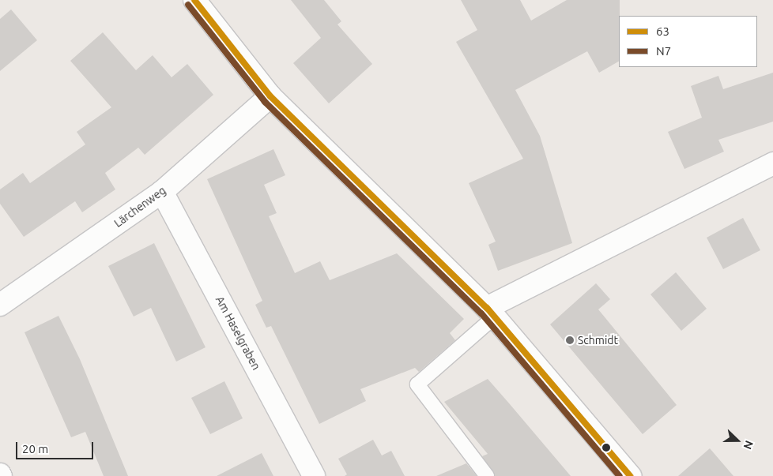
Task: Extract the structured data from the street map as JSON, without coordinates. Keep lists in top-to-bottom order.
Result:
{
  "streets": {
    "street": ["Lärchenweg", "Am Haselgraben"]
  },
  "crossings": [
    ["Lärchenweg", "Am Haselgraben"]
  ],
  "places": ["Schmidt"],
  "lines": ["transit line 63", "transit line N7"],
  "legend": ["63", "N7"],
  "scale_bar": "20 m",
  "north": "right"
}
